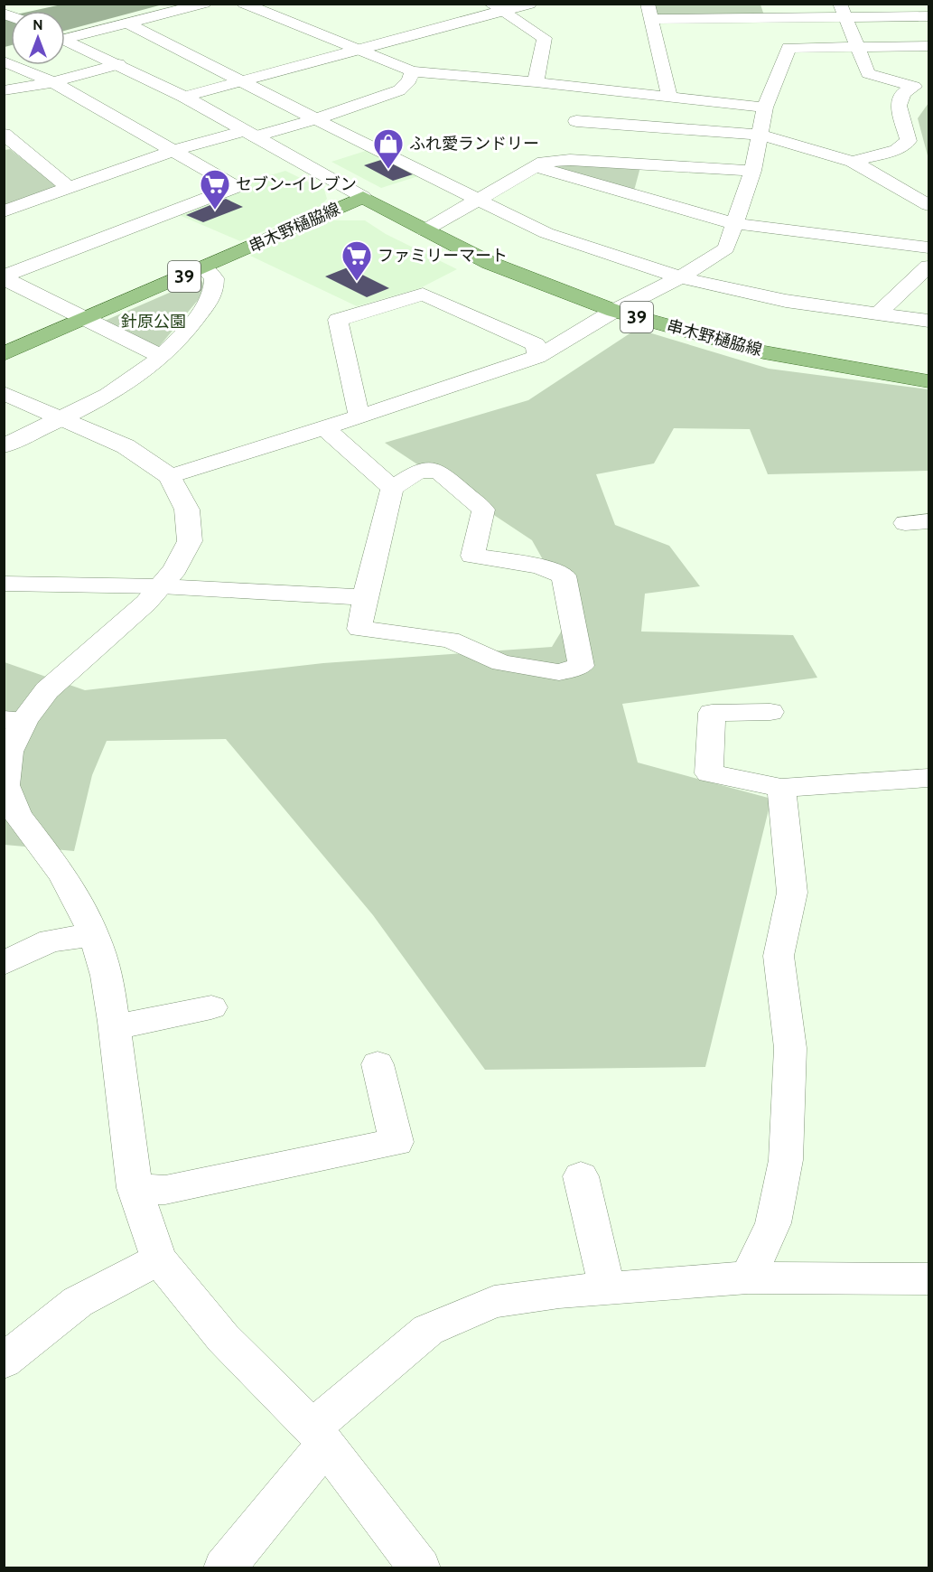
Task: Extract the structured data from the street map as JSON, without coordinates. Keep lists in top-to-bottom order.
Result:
{
  "streets": {
    "main road": ["串木野樋脇線", "39"]
  },
  "parks": ["針原公園"],
  "places": {
    "shop": ["ふれ愛ランドリー"],
    "supermarket": ["セブン-イレブン", "ファミリーマート"]
  },
  "north": "top"
}
